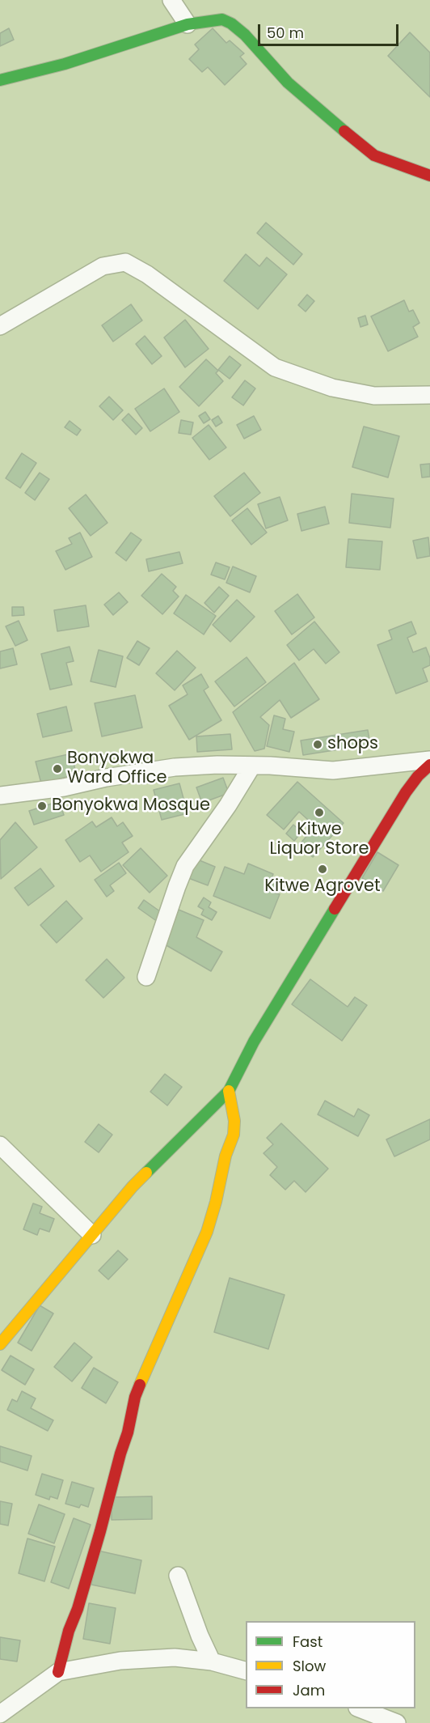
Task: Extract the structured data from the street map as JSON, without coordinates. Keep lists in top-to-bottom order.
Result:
{
  "places": [
    "shops",
    "Bonyokwa Ward Office",
    "Bonyokwa Mosque",
    "Kitwe Liquor Store",
    "Kitwe Agrovet"
  ],
  "legend": ["Fast", "Slow", "Jam"],
  "scale_bar": "50 m"
}
